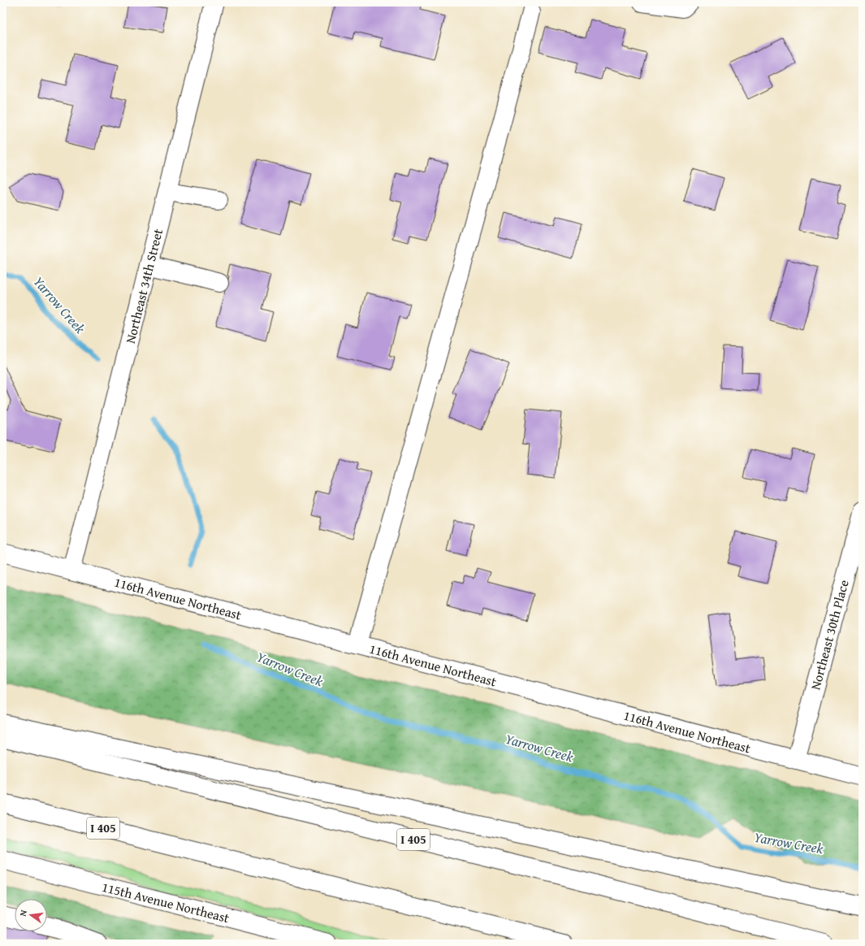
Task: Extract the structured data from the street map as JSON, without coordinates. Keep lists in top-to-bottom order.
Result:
{
  "streets": {
    "main road": [
      "Northeast 34th Street",
      "116th Avenue Northeast",
      "Northeast 30th Place",
      "I 405",
      "115th Avenue Northeast"
    ]
  },
  "crossings": [
    ["Northeast 34th Street", "116th Avenue Northeast"],
    ["116th Avenue Northeast", "Northeast 30th Place"]
  ],
  "water": ["Yarrow Creek"],
  "north": "left"
}
